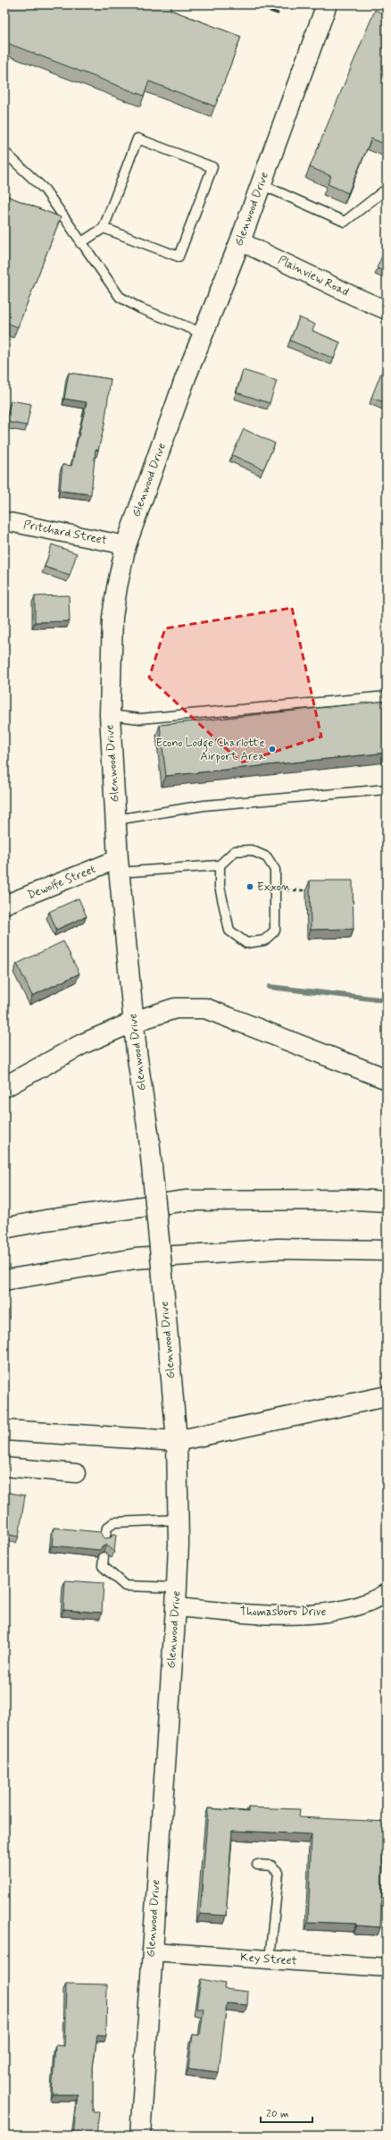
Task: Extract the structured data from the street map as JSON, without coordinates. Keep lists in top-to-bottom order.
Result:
{
  "streets": {
    "main road": ["Glenwood Drive"],
    "street": [
      "Plainview Road",
      "Pritchard Street",
      "Dewolfe Street",
      "Thomasboro Drive",
      "Key Street"
    ]
  },
  "crossings": [
    ["Glenwood Drive", "Plainview Road"],
    ["Glenwood Drive", "Pritchard Street"],
    ["Glenwood Drive", "Dewolfe Street"],
    ["Glenwood Drive", "Thomasboro Drive"],
    ["Glenwood Drive", "Key Street"]
  ],
  "places": ["Econo Lodge Charlotte Airport Area", "Exxon"],
  "scale_bar": "20 m"
}
